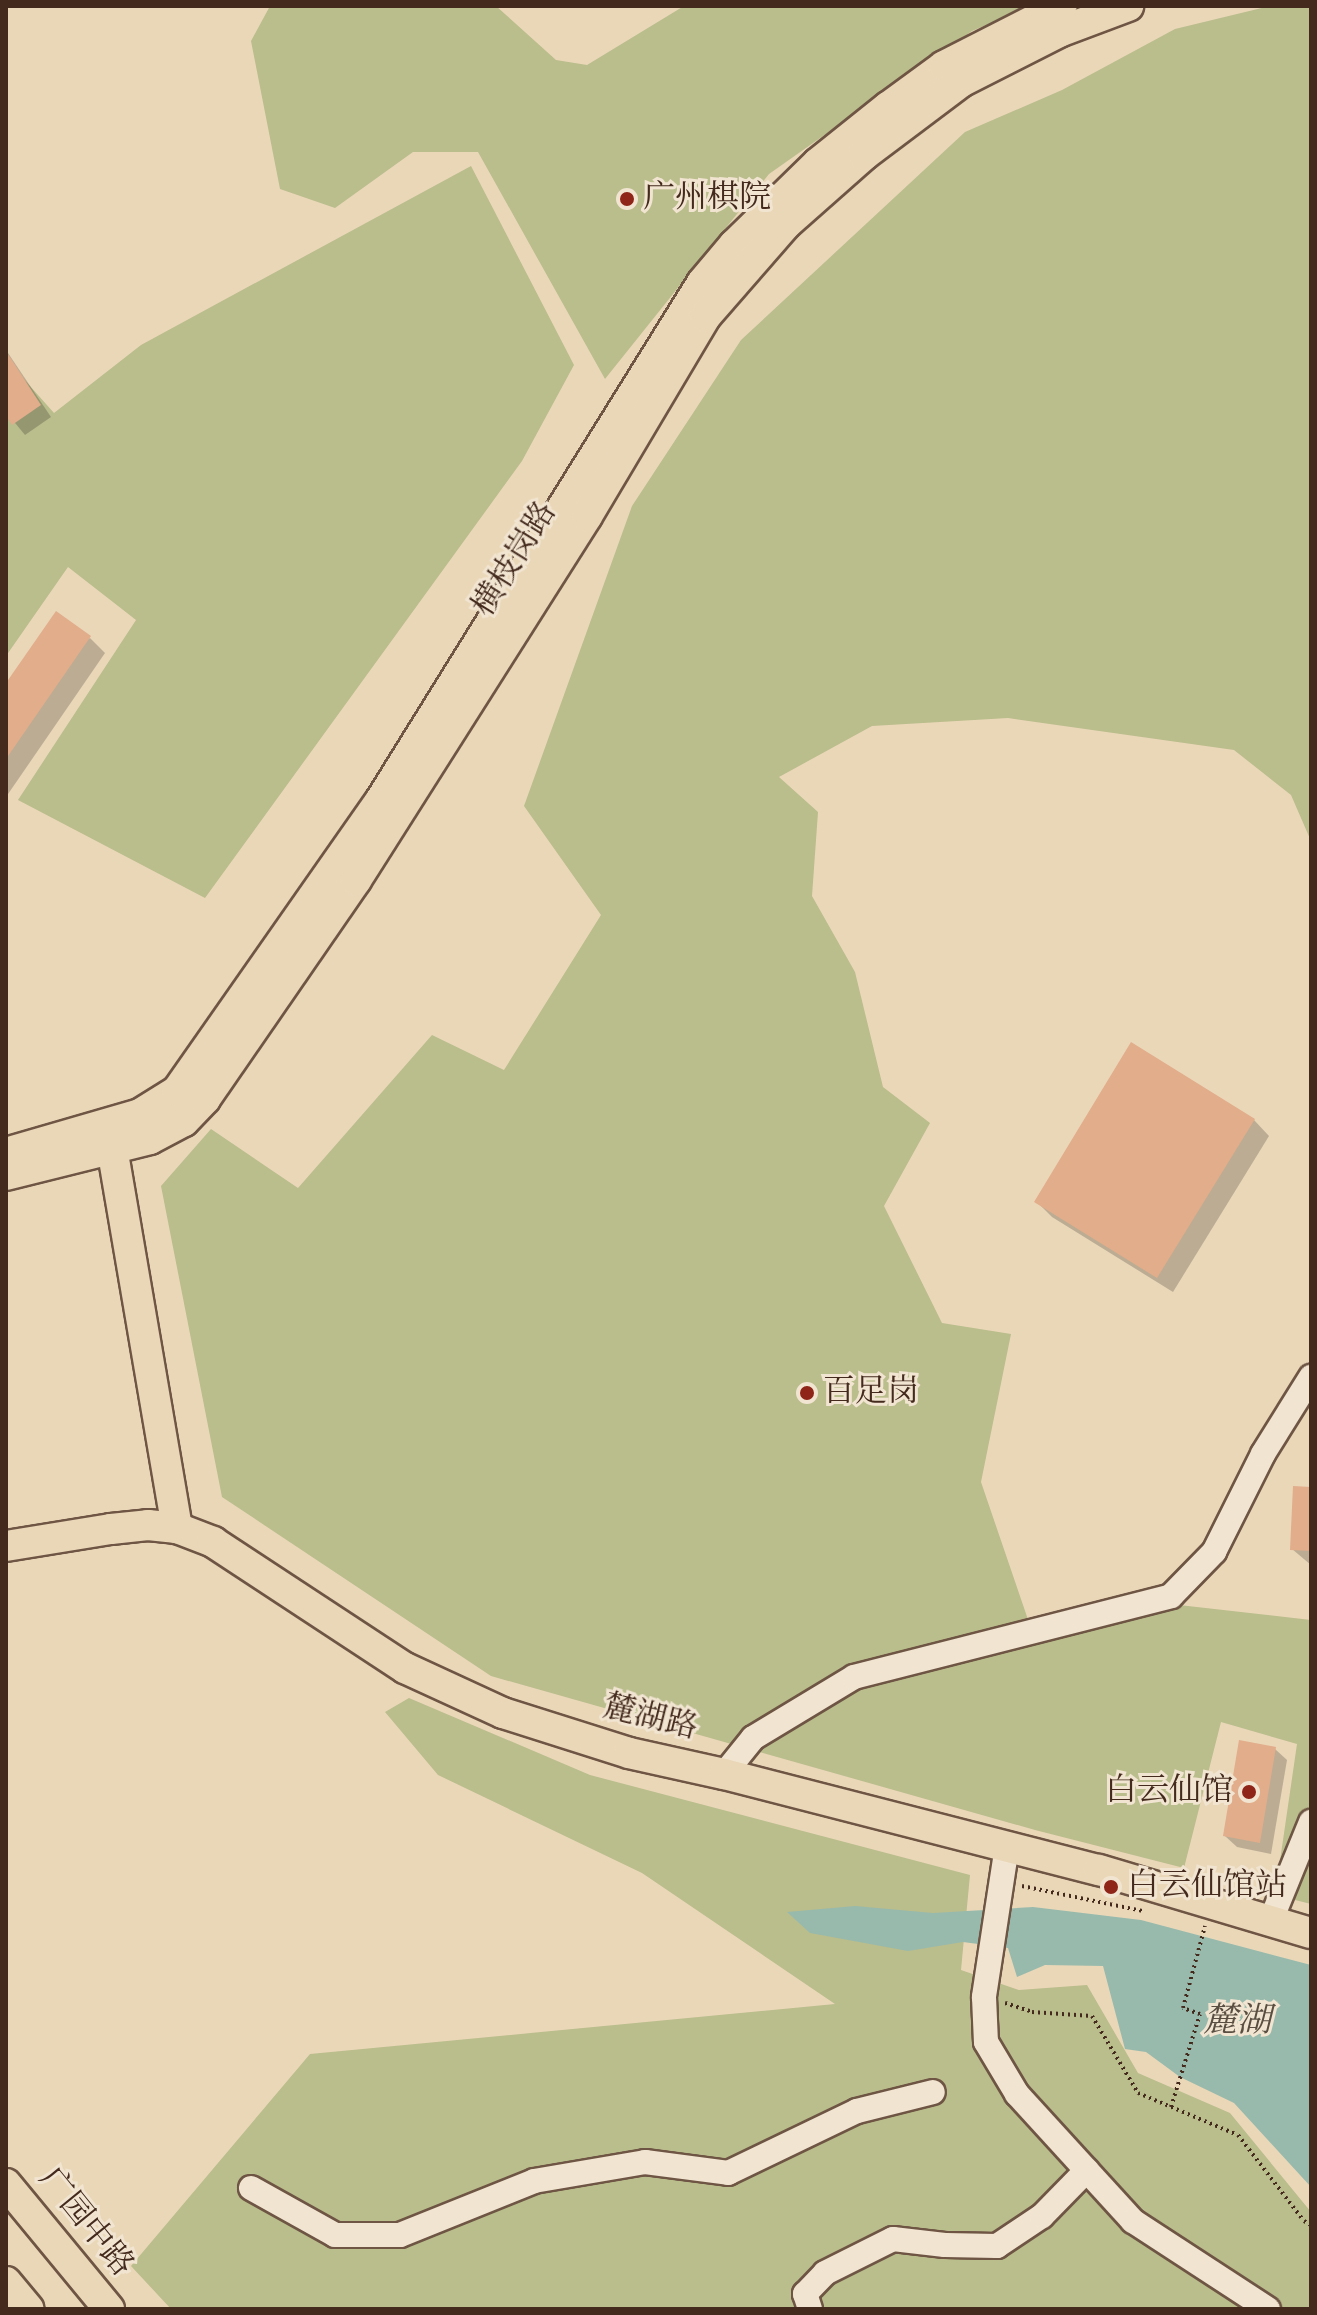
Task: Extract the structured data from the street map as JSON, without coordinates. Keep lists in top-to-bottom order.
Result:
{
  "streets": {
    "main road": ["横枝岗路", "麓湖路", "广园中路"]
  },
  "water": ["麓湖"],
  "places": [
    "广州棋院",
    "百足岗",
    "白云仙馆",
    "白云仙馆站"
  ]
}
